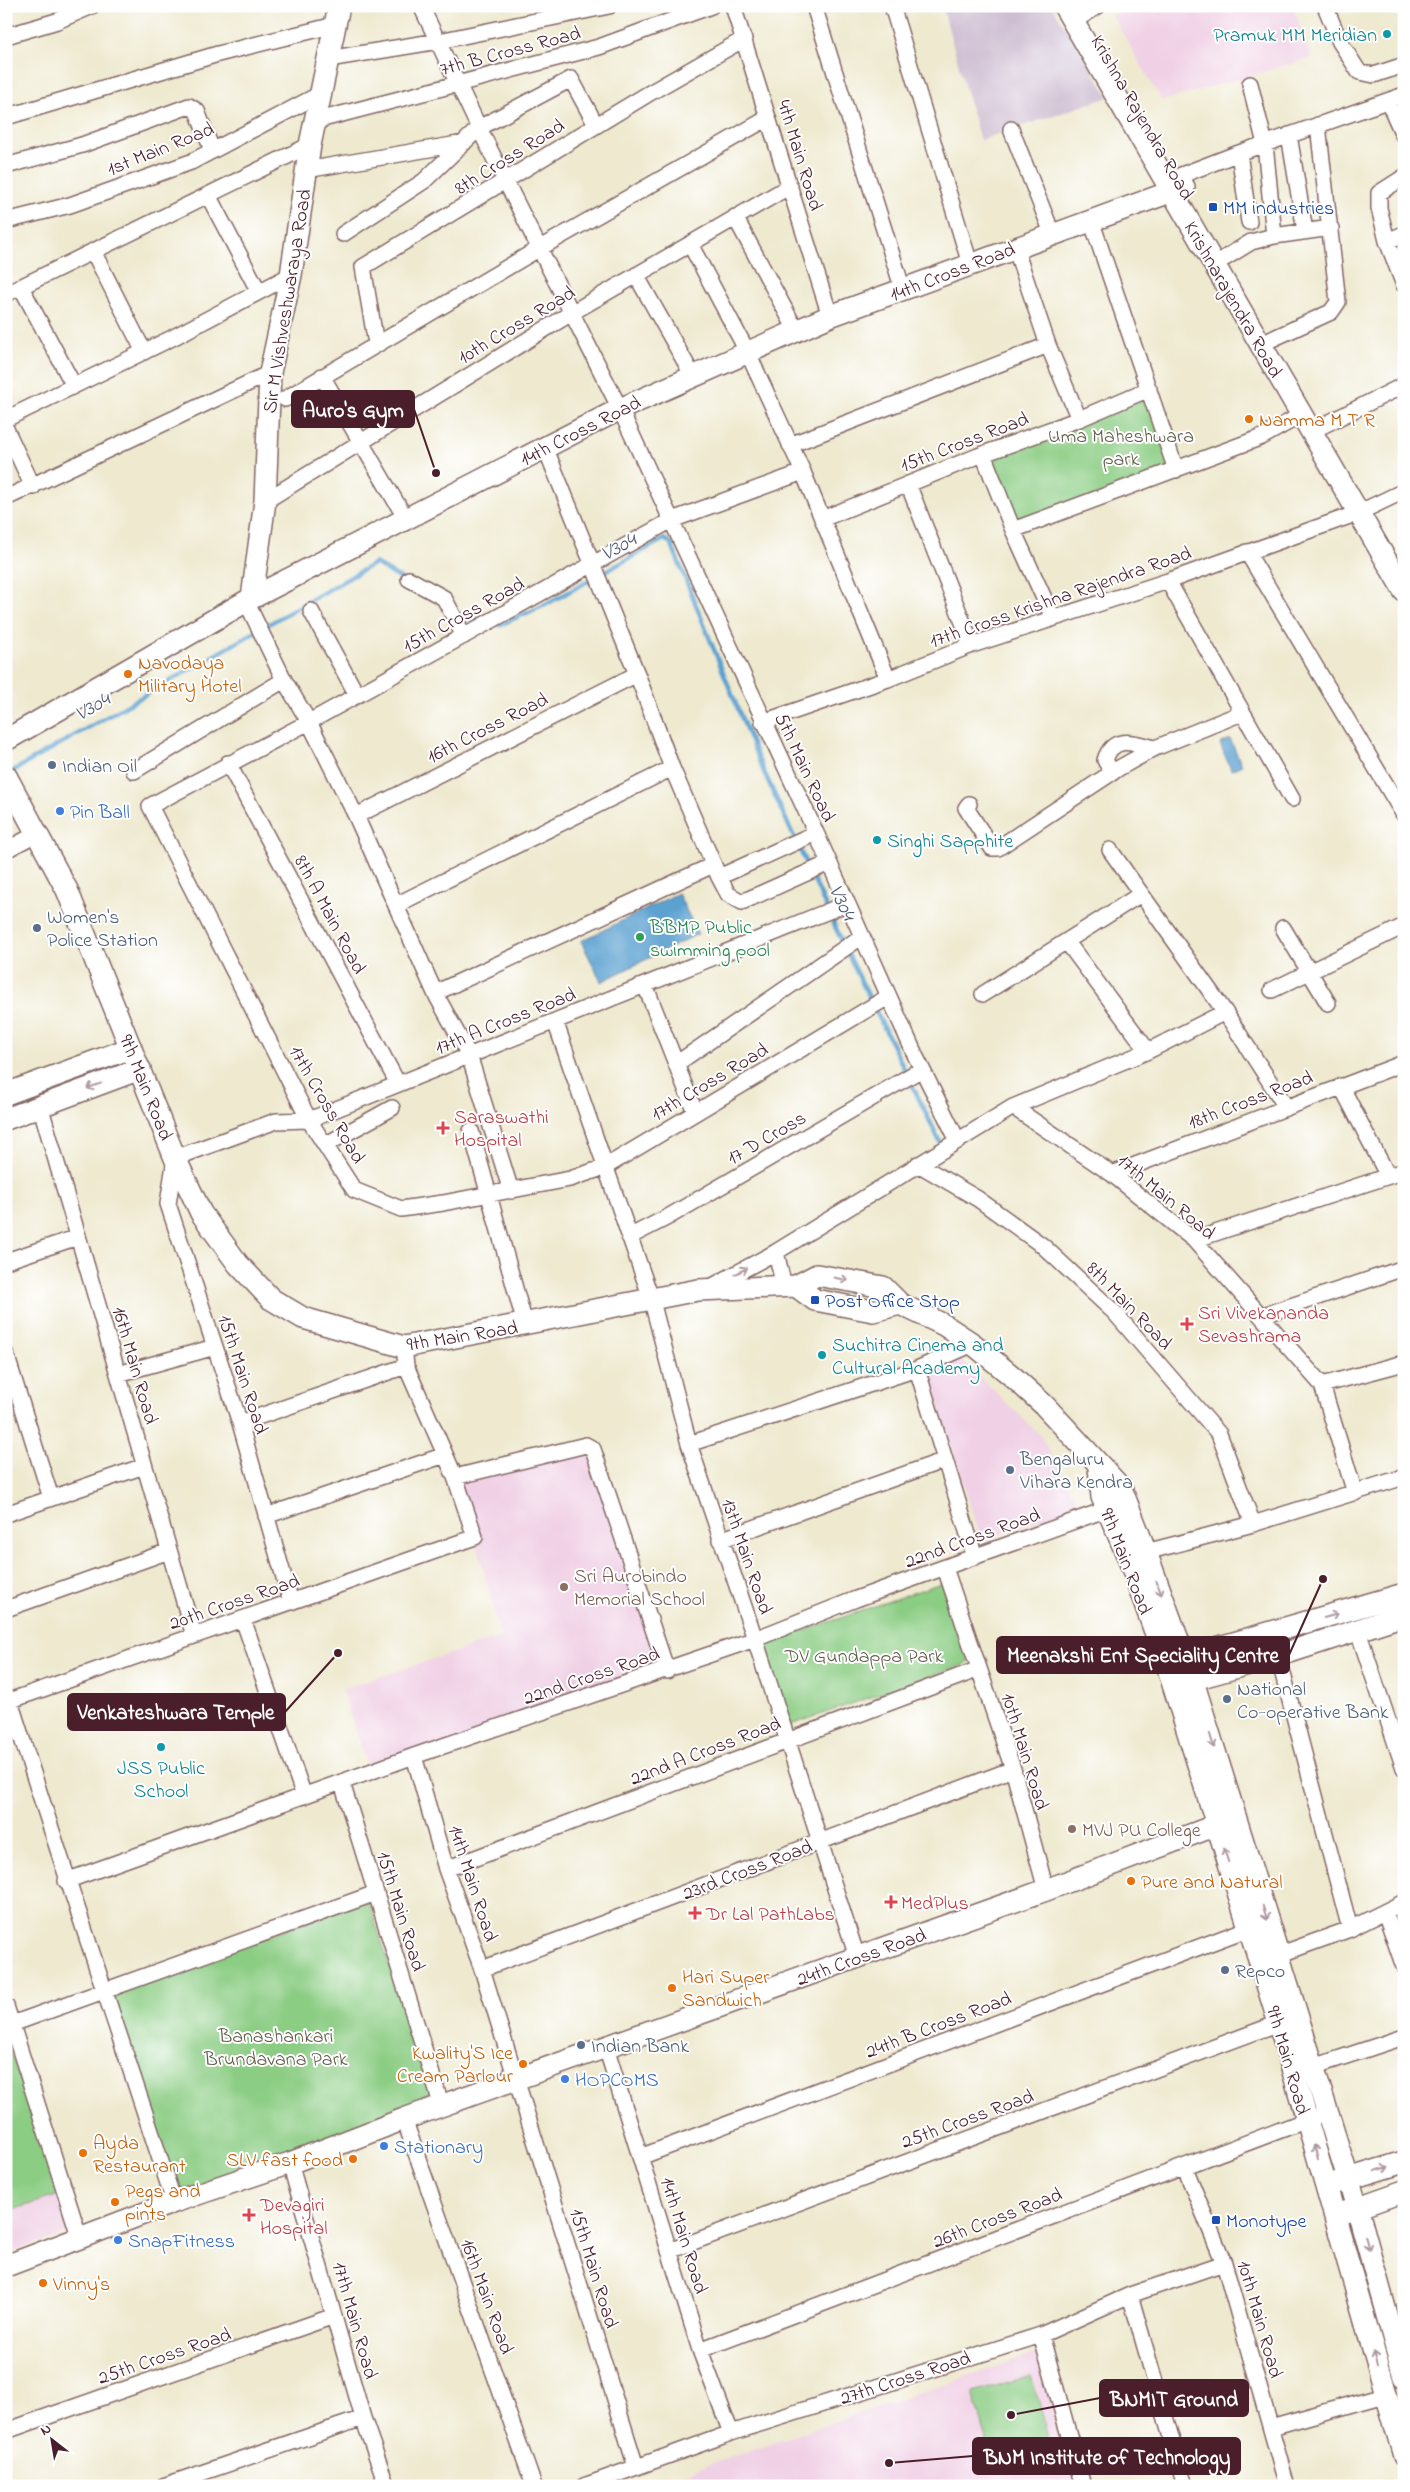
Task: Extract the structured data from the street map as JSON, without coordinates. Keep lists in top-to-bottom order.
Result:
{
  "streets": {
    "main road": [
      "Krishna Rajendra Road",
      "14th Cross Road",
      "Krishnarajendra Road",
      "Sir M Vishveshwaraya Road",
      "9th Main Road",
      "24th Cross Road"
    ],
    "street": [
      "7th B Cross Road",
      "1st Main Road",
      "4th Main Road",
      "8th Cross Road",
      "10th Cross Road",
      "15th Cross Road",
      "17th Cross Krishna Rajendra Road",
      "16th Cross Road",
      "5th Main Road",
      "8th A Main Road",
      "17th A Cross Road",
      "17th Cross Road",
      "18th Cross Road",
      "17 D Cross",
      "17th Main Road",
      "8th Main Road",
      "16th Main Road",
      "15th Main Road",
      "22nd Cross Road",
      "13th Main Road",
      "20th Cross Road",
      "22nd A Cross Road",
      "10th Main Road",
      "23rd Cross Road",
      "14th Main Road",
      "24th B Cross Road",
      "25th Cross Road",
      "26th Cross Road",
      "27th Cross Road"
    ]
  },
  "crossings": [
    ["7th B Cross Road", "Sir M Vishveshwaraya Road"],
    ["7th B Cross Road", "5th Main Road"],
    ["Krishna Rajendra Road", "14th Cross Road"],
    ["Krishna Rajendra Road", "Krishnarajendra Road"],
    ["Krishna Rajendra Road", "17th Cross Krishna Rajendra Road"],
    ["1st Main Road", "Sir M Vishveshwaraya Road"],
    ["4th Main Road", "8th Cross Road"],
    ["4th Main Road", "14th Cross Road"],
    ["4th Main Road", "10th Cross Road"],
    ["8th Cross Road", "5th Main Road"],
    ["14th Cross Road", "Krishnarajendra Road"],
    ["14th Cross Road", "Sir M Vishveshwaraya Road"],
    ["14th Cross Road", "5th Main Road"],
    ["Krishnarajendra Road", "17th Cross Krishna Rajendra Road"],
    ["Sir M Vishveshwaraya Road", "10th Cross Road"],
    ["10th Cross Road", "5th Main Road"],
    ["15th Cross Road", "5th Main Road"],
    ["15th Cross Road", "8th A Main Road"],
    ["15th Cross Road", "17th Cross Road"],
    ["17th Cross Krishna Rajendra Road", "5th Main Road"],
    ["5th Main Road", "17th A Cross Road"],
    ["5th Main Road", "17th Cross Road"],
    ["5th Main Road", "17 D Cross"],
    ["8th A Main Road", "17th A Cross Road"],
    ["17th A Cross Road", "17th Cross Road"],
    ["17th A Cross Road", "9th Main Road"],
    ["17th A Cross Road", "15th Main Road"],
    ["17th A Cross Road", "13th Main Road"],
    ["17th Cross Road", "13th Main Road"],
    ["9th Main Road", "15th Main Road"],
    ["9th Main Road", "22nd Cross Road"],
    ["9th Main Road", "13th Main Road"],
    ["9th Main Road", "24th Cross Road"],
    ["9th Main Road", "24th B Cross Road"],
    ["9th Main Road", "25th Cross Road"],
    ["9th Main Road", "26th Cross Road"],
    ["18th Cross Road", "17th Main Road"],
    ["17 D Cross", "13th Main Road"],
    ["17th Main Road", "24th Cross Road"],
    ["17th Main Road", "25th Cross Road"],
    ["16th Main Road", "20th Cross Road"],
    ["16th Main Road", "24th Cross Road"],
    ["15th Main Road", "22nd Cross Road"],
    ["15th Main Road", "20th Cross Road"],
    ["15th Main Road", "14th Main Road"],
    ["15th Main Road", "24th Cross Road"],
    ["15th Main Road", "27th Cross Road"],
    ["22nd Cross Road", "13th Main Road"],
    ["22nd Cross Road", "10th Main Road"],
    ["22nd Cross Road", "14th Main Road"],
    ["13th Main Road", "22nd A Cross Road"],
    ["13th Main Road", "23rd Cross Road"],
    ["13th Main Road", "24th Cross Road"],
    ["22nd A Cross Road", "10th Main Road"],
    ["22nd A Cross Road", "14th Main Road"],
    ["10th Main Road", "23rd Cross Road"],
    ["10th Main Road", "24th Cross Road"],
    ["10th Main Road", "26th Cross Road"],
    ["10th Main Road", "27th Cross Road"],
    ["23rd Cross Road", "14th Main Road"],
    ["14th Main Road", "24th Cross Road"],
    ["14th Main Road", "24th B Cross Road"],
    ["14th Main Road", "25th Cross Road"],
    ["14th Main Road", "26th Cross Road"],
    ["14th Main Road", "27th Cross Road"]
  ],
  "water": ["V304"],
  "parks": ["Uma Maheshwara park", "DV Gundappa Park", "Banashankari Brundavana Park"],
  "places": {
    "other": [
      "Pramuk MM Meridian",
      "Namma M T R",
      "Auro's Gym",
      "Navodaya Military Hotel",
      "Indian Oil",
      "Pin Ball",
      "Singhi Sapphite",
      "Women's Police Station",
      "BBMP Public swimming pool",
      "Suchitra Cinema and Cultural Academy",
      "Bengaluru Vihara Kendra",
      "Meenakshi Ent Speciality Centre",
      "Sri Aurobindo Memorial School",
      "Venkateshwara Temple",
      "National Co-operative Bank",
      "JSS Public School",
      "MVJ PU College",
      "Pure and Natural",
      "Repco",
      "Hari Super Sandwich",
      "Indian Bank",
      "Kwality'S Ice Cream Parlour",
      "HOPCOMS",
      "Stationary",
      "Ayda Restaurant",
      "SLV fast food",
      "Pegs and pints",
      "SnapFitness",
      "Vinny's",
      "BNMIT Ground",
      "BNM Institute of Technology"
    ],
    "transit": ["MM industries", "Post Office Stop", "Monotype"],
    "health": [
      "Saraswathi Hospital",
      "Sri Vivekananda Sevashrama",
      "MedPlus",
      "Dr Lal PathLabs",
      "Devagiri Hospital"
    ]
  },
  "north": "top left"
}
